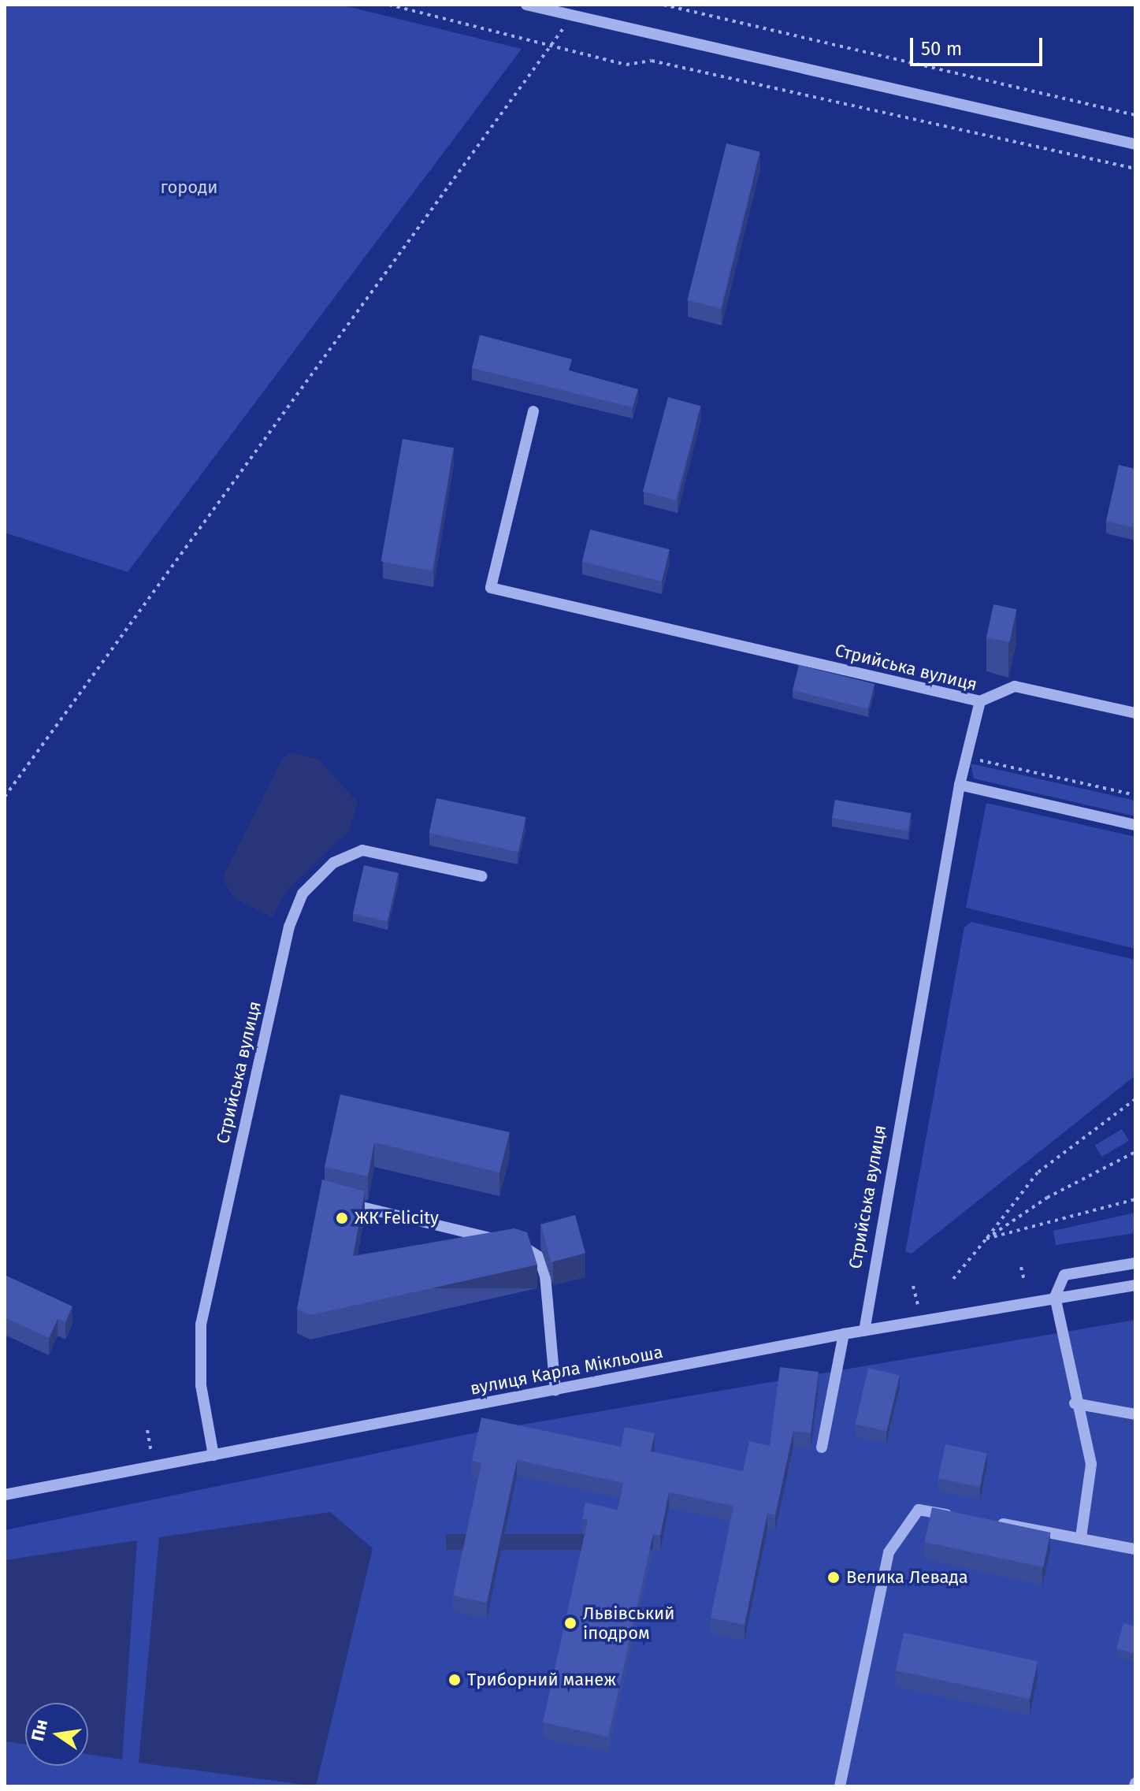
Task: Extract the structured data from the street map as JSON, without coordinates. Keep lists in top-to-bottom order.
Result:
{
  "streets": {
    "street": ["Стрийська вулиця", "вулиця Карла Мікльоша"]
  },
  "crossings": [
    ["Стрийська вулиця", "вулиця Карла Мікльоша"]
  ],
  "parks": ["городи"],
  "places": [
    "ЖК Felicity",
    "Велика Левада",
    "Львівський іподром",
    "Триборний манеж"
  ],
  "scale_bar": "50 m",
  "north": "left"
}
